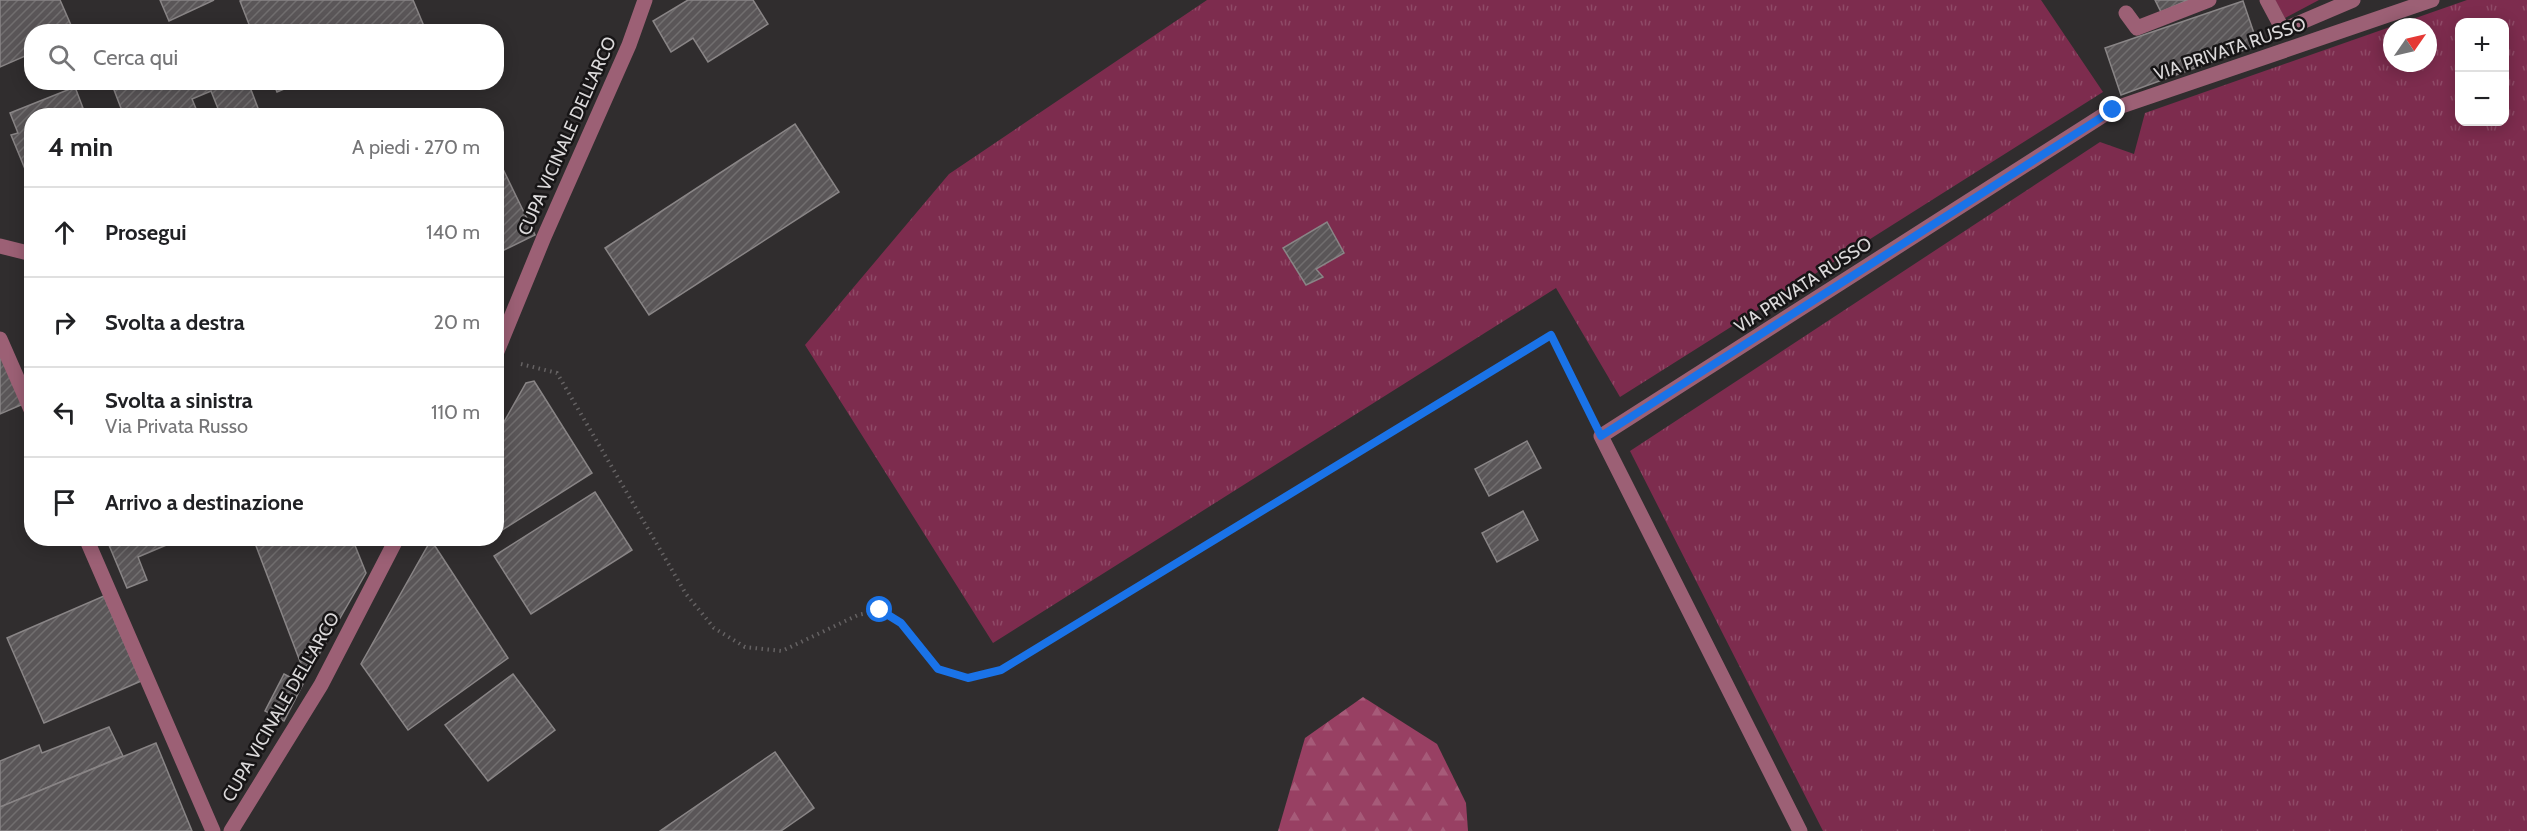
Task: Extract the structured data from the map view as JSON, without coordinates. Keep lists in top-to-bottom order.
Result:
{
  "streets": {
    "street": ["VIA PRIVATA RUSSO", "CUPA VICINALE DELL'ARCO"]
  },
  "north": "top right",
  "page": {
    "map_buttons": ["+", "−"],
    "search": "Cerca qui",
    "heading": ["4 min", "A piedi · 270 m"],
    "list": [
      ["Prosegui", "140 m"],
      ["Svolta a destra", "20 m"],
      ["Svolta a sinistra", "Via Privata Russo", "110 m"],
      "Arrivo a destinazione"
    ]
  }
}
